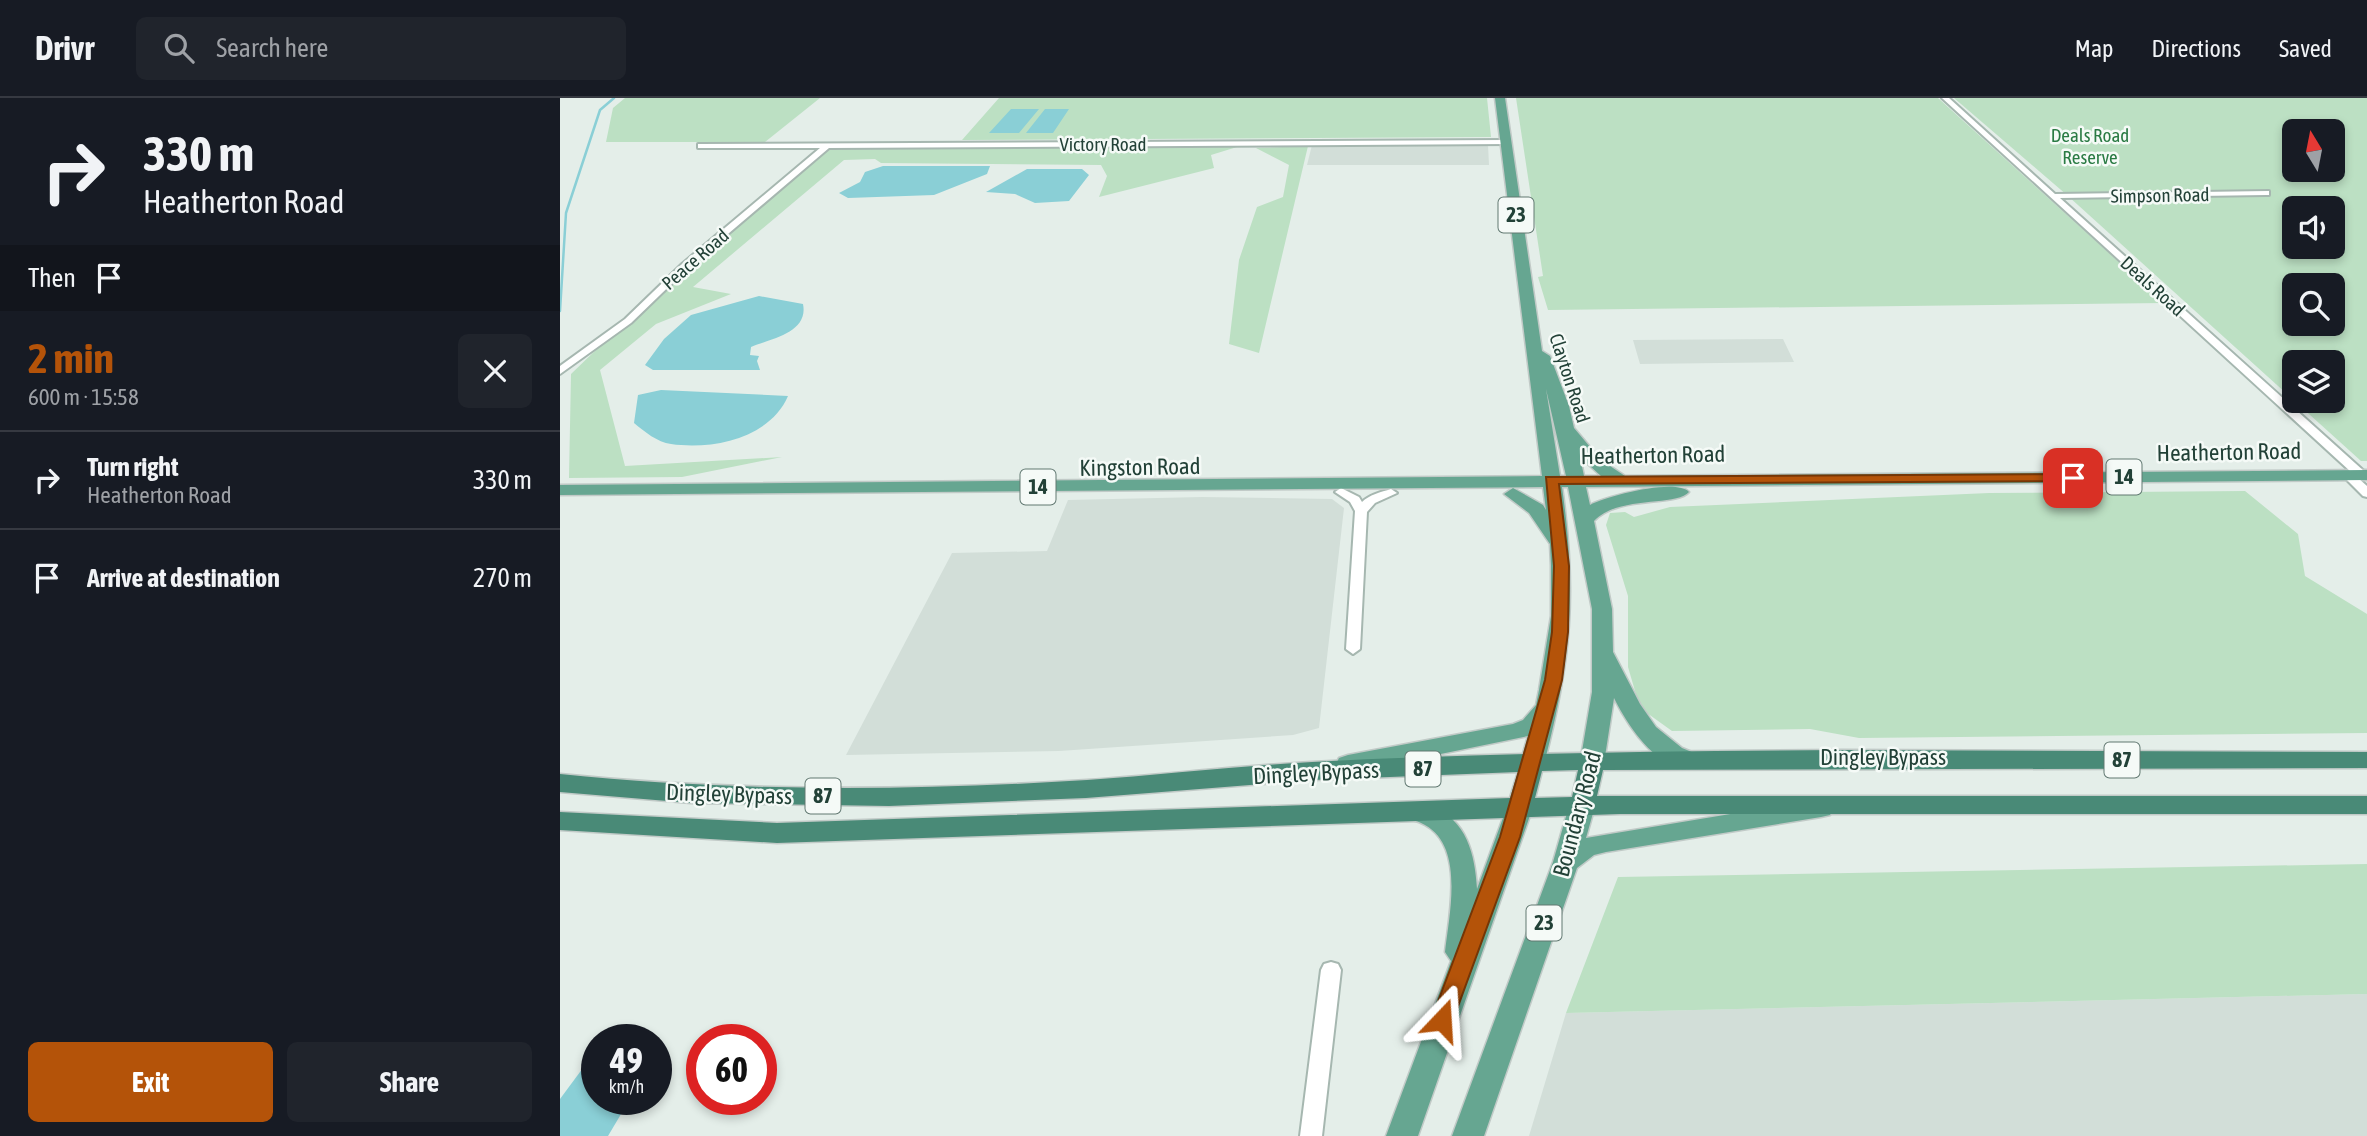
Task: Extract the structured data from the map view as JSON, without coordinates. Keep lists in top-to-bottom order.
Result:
{
  "streets": {
    "highway": [
      "23",
      "Dingley Bypass",
      "87",
      "Boundary Road"
    ],
    "main road": [
      "Clayton Road",
      "Heatherton Road",
      "Kingston Road",
      "14"
    ],
    "street": [
      "Victory Road",
      "Simpson Road",
      "Peace Road",
      "Deals Road"
    ]
  },
  "crossings": [
    ["Victory Road", "Peace Road"],
    ["Victory Road", "Clayton Road"],
    ["Simpson Road", "Deals Road"],
    ["23", "Clayton Road"],
    ["23", "Heatherton Road"],
    ["23", "Kingston Road"],
    ["23", "Dingley Bypass"],
    ["Deals Road", "Heatherton Road"],
    ["Clayton Road", "Heatherton Road"],
    ["Clayton Road", "Kingston Road"],
    ["Clayton Road", "Boundary Road"],
    ["Heatherton Road", "Kingston Road"],
    ["Heatherton Road", "Boundary Road"],
    ["Dingley Bypass", "Boundary Road"]
  ],
  "parks": ["Deals Road Reserve"],
  "north": "top",
  "page": {
    "header": "Drivr",
    "search": "Search here",
    "nav": ["Map", "Directions", "Saved"],
    "turn": ["330 m", "Heatherton Road"],
    "then": "Then",
    "heading": ["2 min", "600 m · 15:58"],
    "list": [
      {
        "name": "Turn right",
        "note": "Heatherton Road",
        "value": "330 m"
      },
      {
        "name": "Arrive at destination",
        "value": "270 m"
      }
    ],
    "speed": "49 km/h",
    "limit": "60",
    "buttons": ["Exit", "Share"]
  }
}
